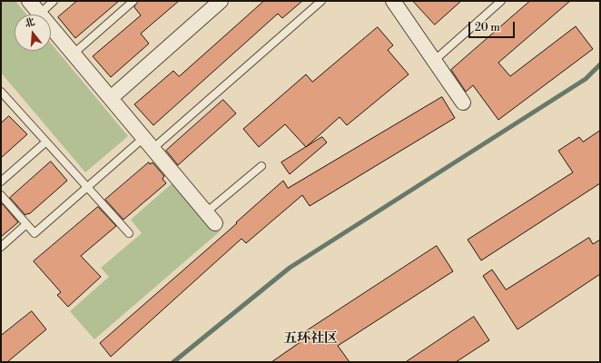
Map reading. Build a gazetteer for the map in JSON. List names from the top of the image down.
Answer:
{
  "districts": ["五环社区"],
  "scale_bar": "20 m",
  "north": "top"
}
